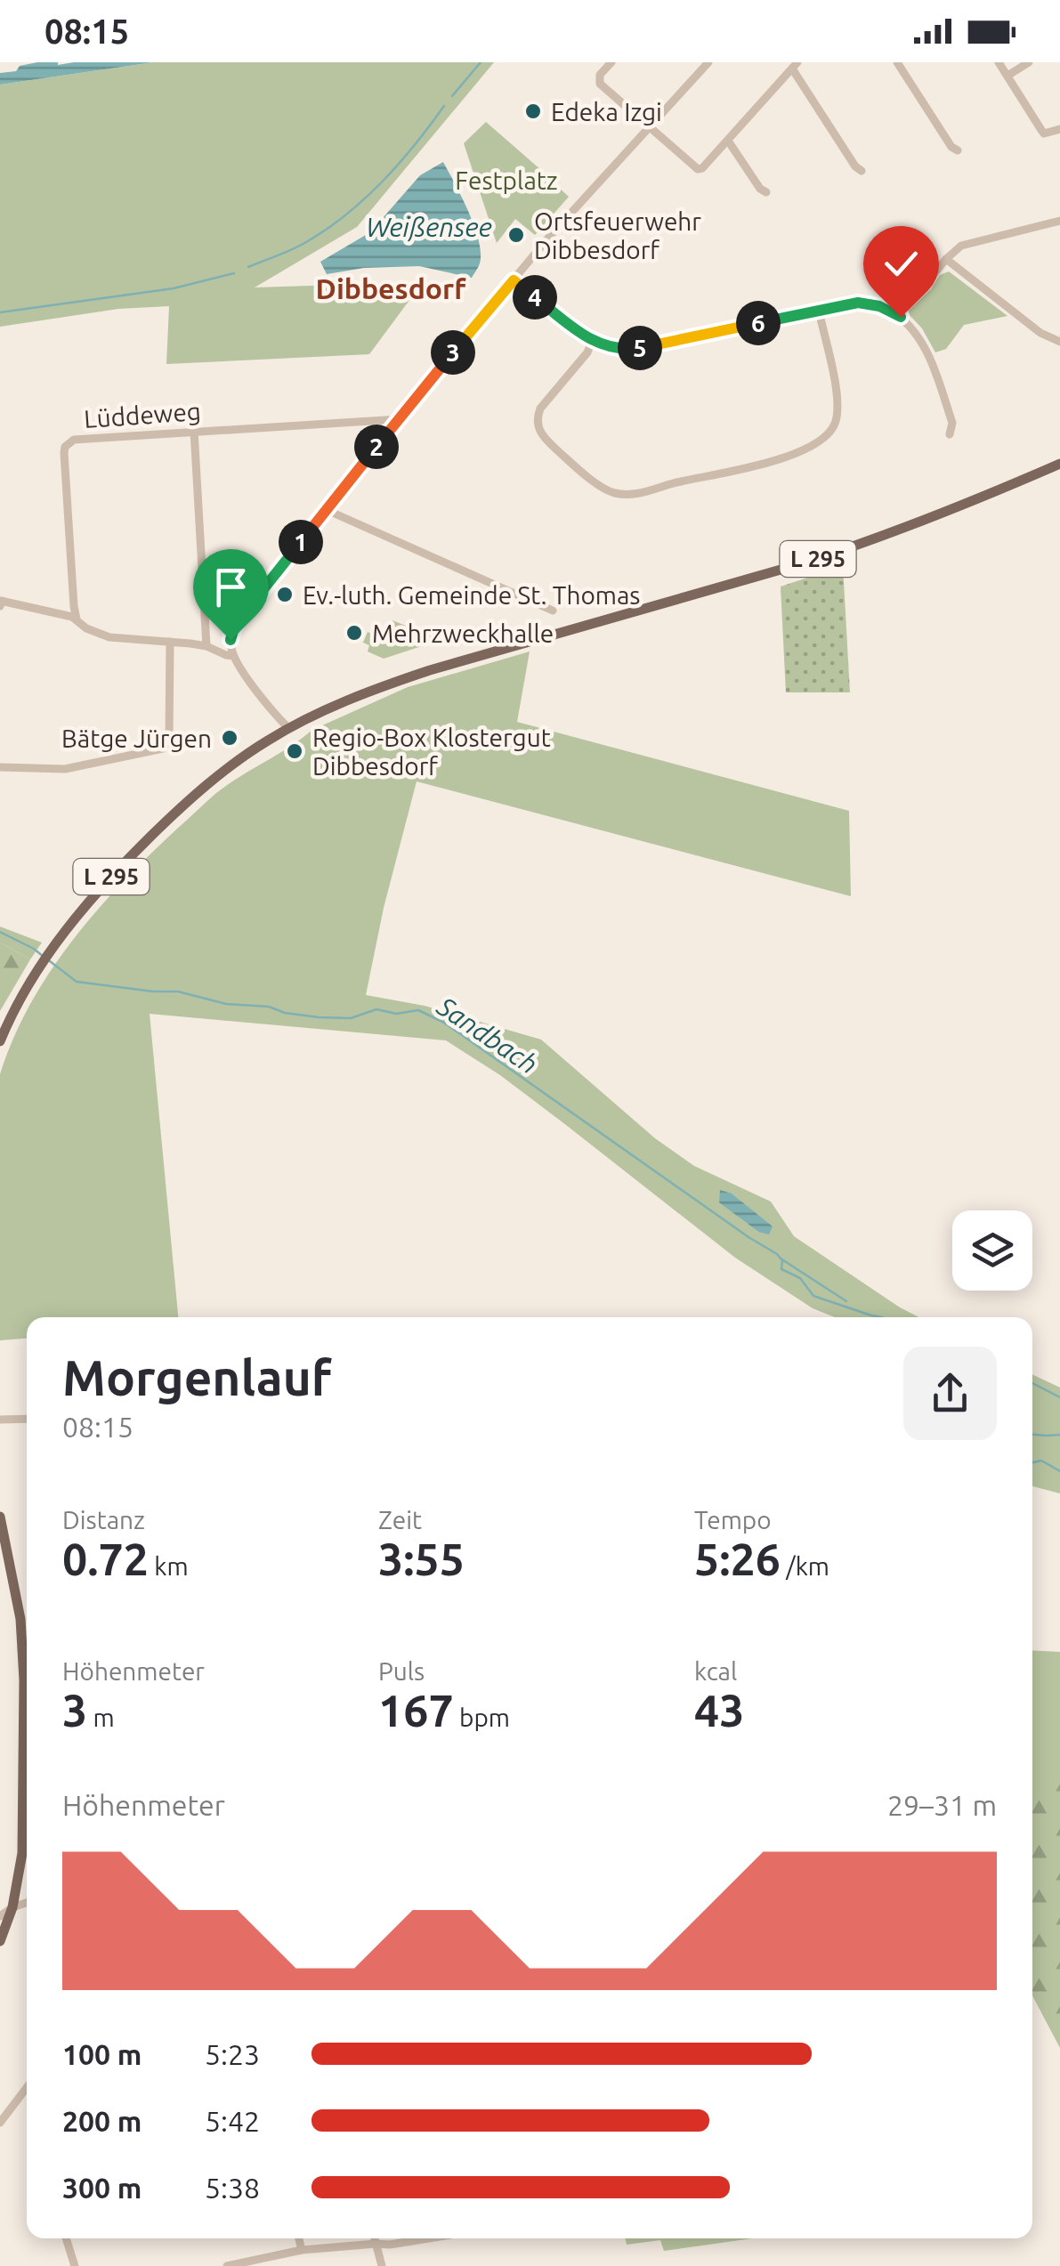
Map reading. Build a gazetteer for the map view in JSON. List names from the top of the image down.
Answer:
{
  "streets": {
    "main road": ["L 295"],
    "street": ["Lüddeweg"]
  },
  "districts": ["Dibbesdorf"],
  "water": ["Weißensee", "Sandbach"],
  "parks": ["Festplatz"],
  "places": [
    "Edeka Izgi",
    "Ortsfeuerwehr Dibbesdorf",
    "Ev.-luth. Gemeinde St. Thomas",
    "Mehrzweckhalle",
    "Bätge Jürgen",
    "Regio-Box Klostergut Dibbesdorf"
  ],
  "page": {
    "status": "08:15",
    "pins": [
      "4",
      "6",
      "5",
      "3",
      "2",
      "1"
    ],
    "heading": ["Morgenlauf", "08:15"],
    "stats": [
      ["Distanz", "0.72 km"],
      ["Zeit", "3:55"],
      ["Tempo", "5:26 /km"],
      ["Höhenmeter", "3 m"],
      ["Puls", "167 bpm"],
      ["kcal", "43"]
    ],
    "chart": ["Höhenmeter", "29–31 m"],
    "list": [
      {
        "name": "100 m",
        "note": "5:23"
      },
      {
        "name": "200 m",
        "note": "5:42"
      },
      {
        "name": "300 m",
        "note": "5:38"
      }
    ]
  }
}
